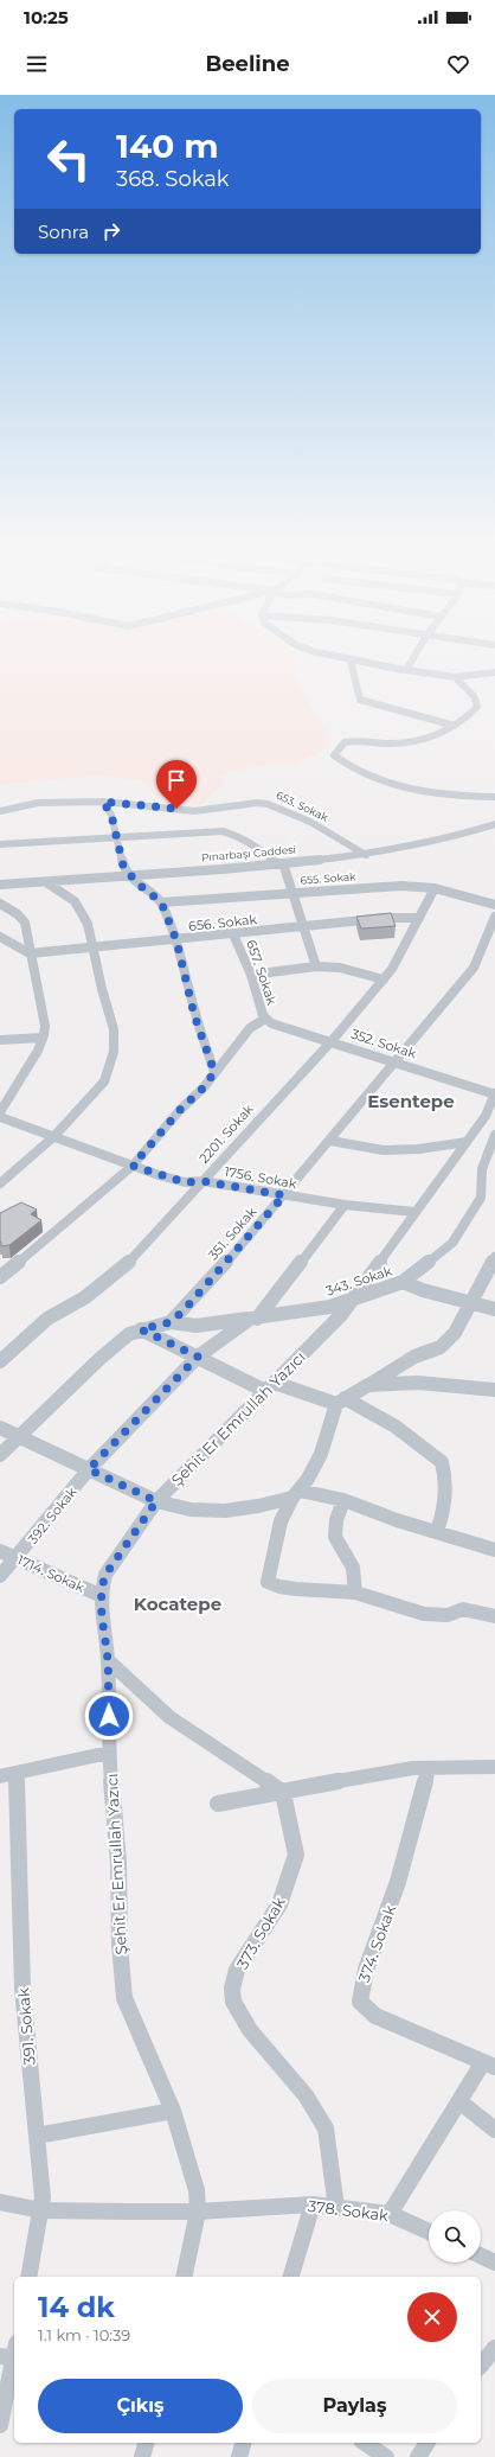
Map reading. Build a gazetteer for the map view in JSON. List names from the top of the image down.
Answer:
{
  "streets": {
    "street": [
      "653. Sokak",
      "Pınarbaşı Caddesi",
      "655. Sokak",
      "656. Sokak",
      "657. Sokak",
      "352. Sokak",
      "2201. Sokak",
      "1756. Sokak",
      "351. Sokak",
      "343. Sokak",
      "Şehit Er Emrullah Yazıcı",
      "392. Sokak",
      "1714. Sokak",
      "373. Sokak",
      "374. Sokak",
      "391. Sokak",
      "378. Sokak"
    ]
  },
  "crossings": [
    ["653. Sokak", "Pınarbaşı Caddesi"],
    ["655. Sokak", "2201. Sokak"],
    ["656. Sokak", "657. Sokak"],
    ["656. Sokak", "2201. Sokak"],
    ["657. Sokak", "352. Sokak"],
    ["657. Sokak", "1756. Sokak"],
    ["352. Sokak", "2201. Sokak"],
    ["352. Sokak", "351. Sokak"],
    ["352. Sokak", "Şehit Er Emrullah Yazıcı"],
    ["2201. Sokak", "1756. Sokak"],
    ["1756. Sokak", "351. Sokak"],
    ["1756. Sokak", "Şehit Er Emrullah Yazıcı"],
    ["351. Sokak", "343. Sokak"],
    ["343. Sokak", "Şehit Er Emrullah Yazıcı"],
    ["343. Sokak", "392. Sokak"],
    ["Şehit Er Emrullah Yazıcı", "1714. Sokak"],
    ["Şehit Er Emrullah Yazıcı", "378. Sokak"],
    ["392. Sokak", "1714. Sokak"],
    ["373. Sokak", "378. Sokak"],
    ["391. Sokak", "378. Sokak"]
  ],
  "districts": ["Esentepe", "Kocatepe"],
  "page": {
    "status": "10:25",
    "header": "Beeline",
    "turn": ["140 m", "368. Sokak"],
    "then": "Sonra",
    "heading": ["14 dk", "1.1 km · 10:39"],
    "buttons": ["Çıkış", "Paylaş"]
  }
}
